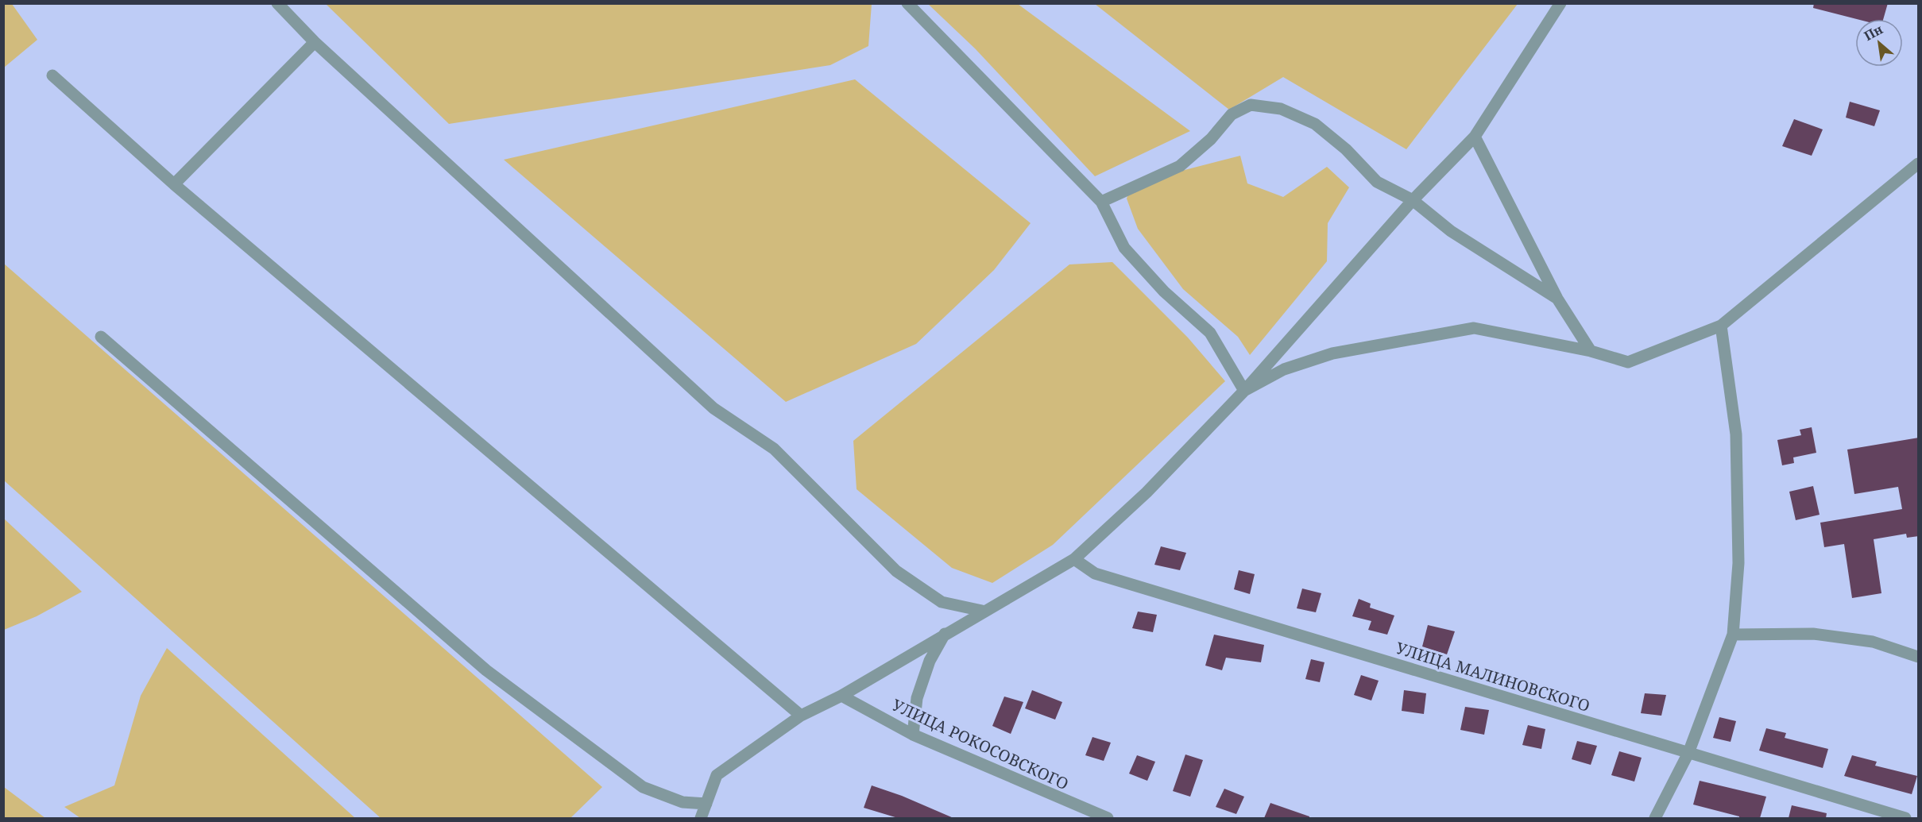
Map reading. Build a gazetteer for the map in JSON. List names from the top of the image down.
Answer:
{
  "streets": {
    "street": ["УЛИЦА МАЛИНОВСКОГО", "УЛИЦА РОКОСОВСКОГО"]
  },
  "north": "top left"
}
